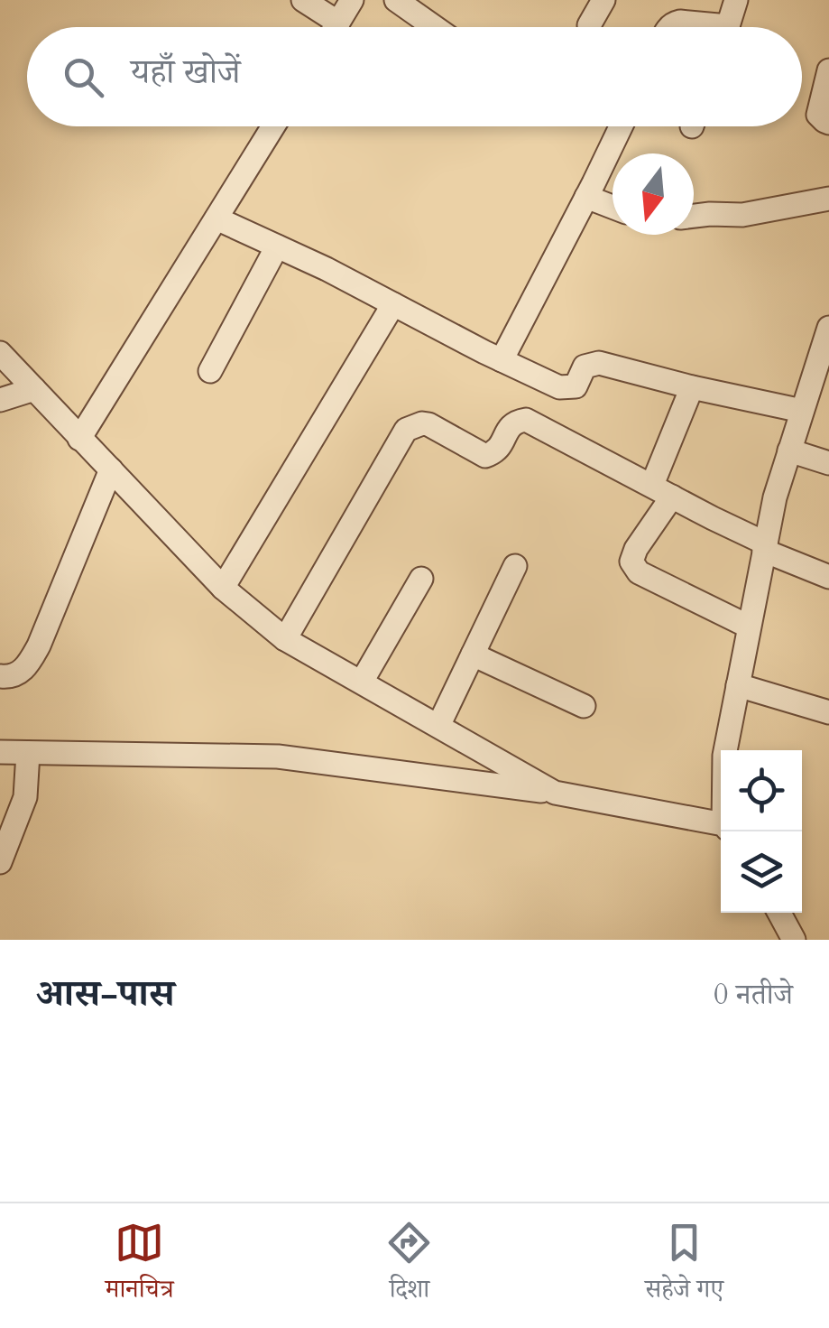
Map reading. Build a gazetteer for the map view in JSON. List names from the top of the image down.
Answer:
{
  "north": "bottom",
  "page": {
    "search": "यहाँ खोजें",
    "heading": ["आस-पास", "0 नतीजे"],
    "nav": ["मानचित्र", "दिशा", "सहेजे गए"]
  }
}
